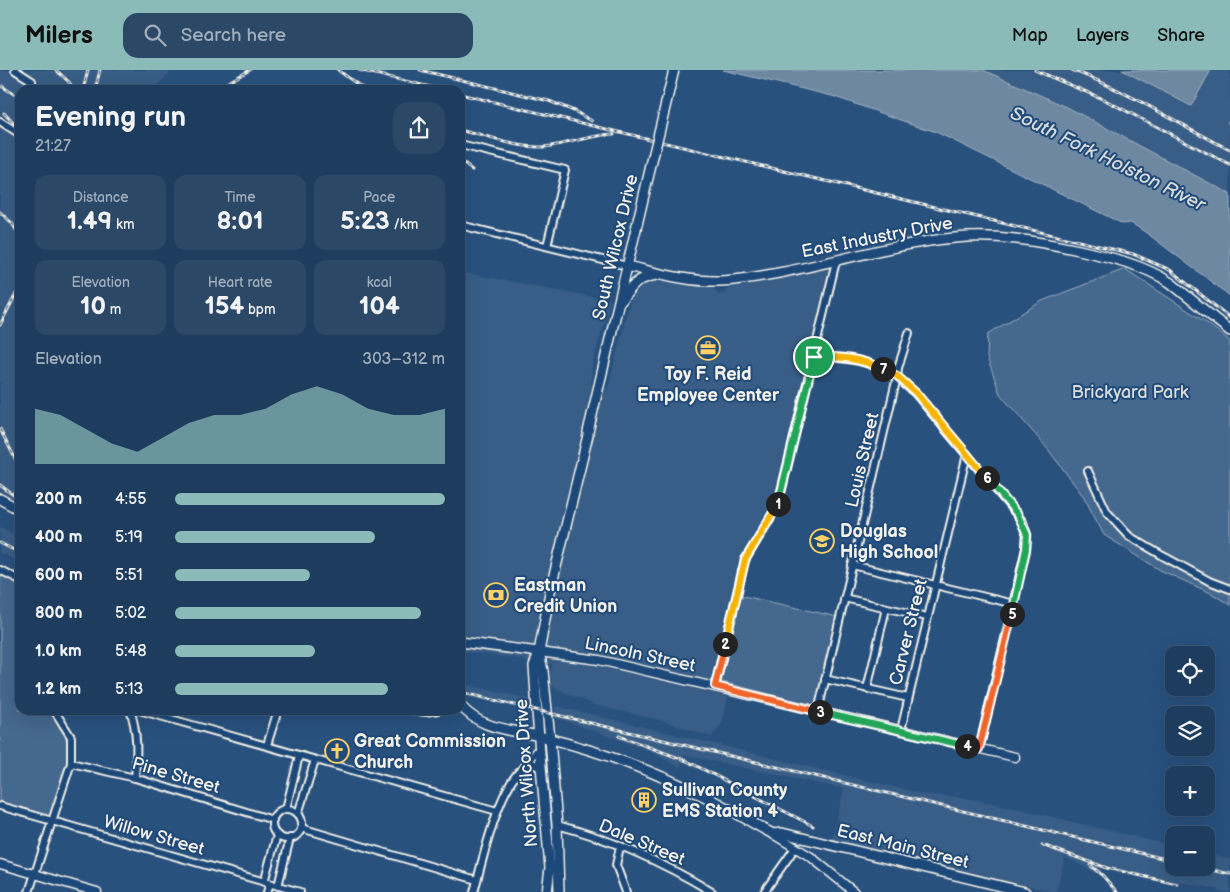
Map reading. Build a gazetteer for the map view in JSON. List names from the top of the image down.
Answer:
{
  "streets": {
    "main road": [
      "East Industry Drive",
      "South Wilcox Drive",
      "Lincoln Street",
      "North Wilcox Drive",
      "East Main Street"
    ],
    "street": [
      "Louis Street",
      "Carver Street",
      "Pine Street",
      "Willow Street",
      "Dale Street"
    ]
  },
  "crossings": [
    ["East Industry Drive", "South Wilcox Drive"],
    ["South Wilcox Drive", "Lincoln Street"],
    ["South Wilcox Drive", "North Wilcox Drive"],
    ["Louis Street", "Lincoln Street"],
    ["Carver Street", "Lincoln Street"],
    ["Lincoln Street", "North Wilcox Drive"],
    ["North Wilcox Drive", "Dale Street"]
  ],
  "water": ["South Fork Holston River"],
  "parks": ["Brickyard Park"],
  "places": {
    "office": ["Toy F. Reid Employee Center"],
    "school or university": ["Douglas High School"],
    "bank": ["Eastman Credit Union"],
    "church": ["Great Commission Church"],
    "building": ["Sullivan County EMS Station 4"]
  },
  "page": {
    "header": "Milers",
    "search": "Search here",
    "nav": ["Map", "Layers", "Share"],
    "heading": ["Evening run", "21:27"],
    "stats": [
      ["Distance", "1.49 km"],
      ["Time", "8:01"],
      ["Pace", "5:23 /km"],
      ["Elevation", "10 m"],
      ["Heart rate", "154 bpm"],
      ["kcal", "104"]
    ],
    "chart": ["Elevation", "303–312 m"],
    "pins": [
      "7",
      "6",
      "1",
      "5",
      "2",
      "3",
      "4"
    ],
    "list": [
      {
        "name": "200 m",
        "note": "4:55"
      },
      {
        "name": "400 m",
        "note": "5:19"
      },
      {
        "name": "600 m",
        "note": "5:51"
      },
      {
        "name": "800 m",
        "note": "5:02"
      },
      {
        "name": "1.0 km",
        "note": "5:48"
      },
      {
        "name": "1.2 km",
        "note": "5:13"
      }
    ],
    "map_buttons": ["+", "−"]
  }
}
